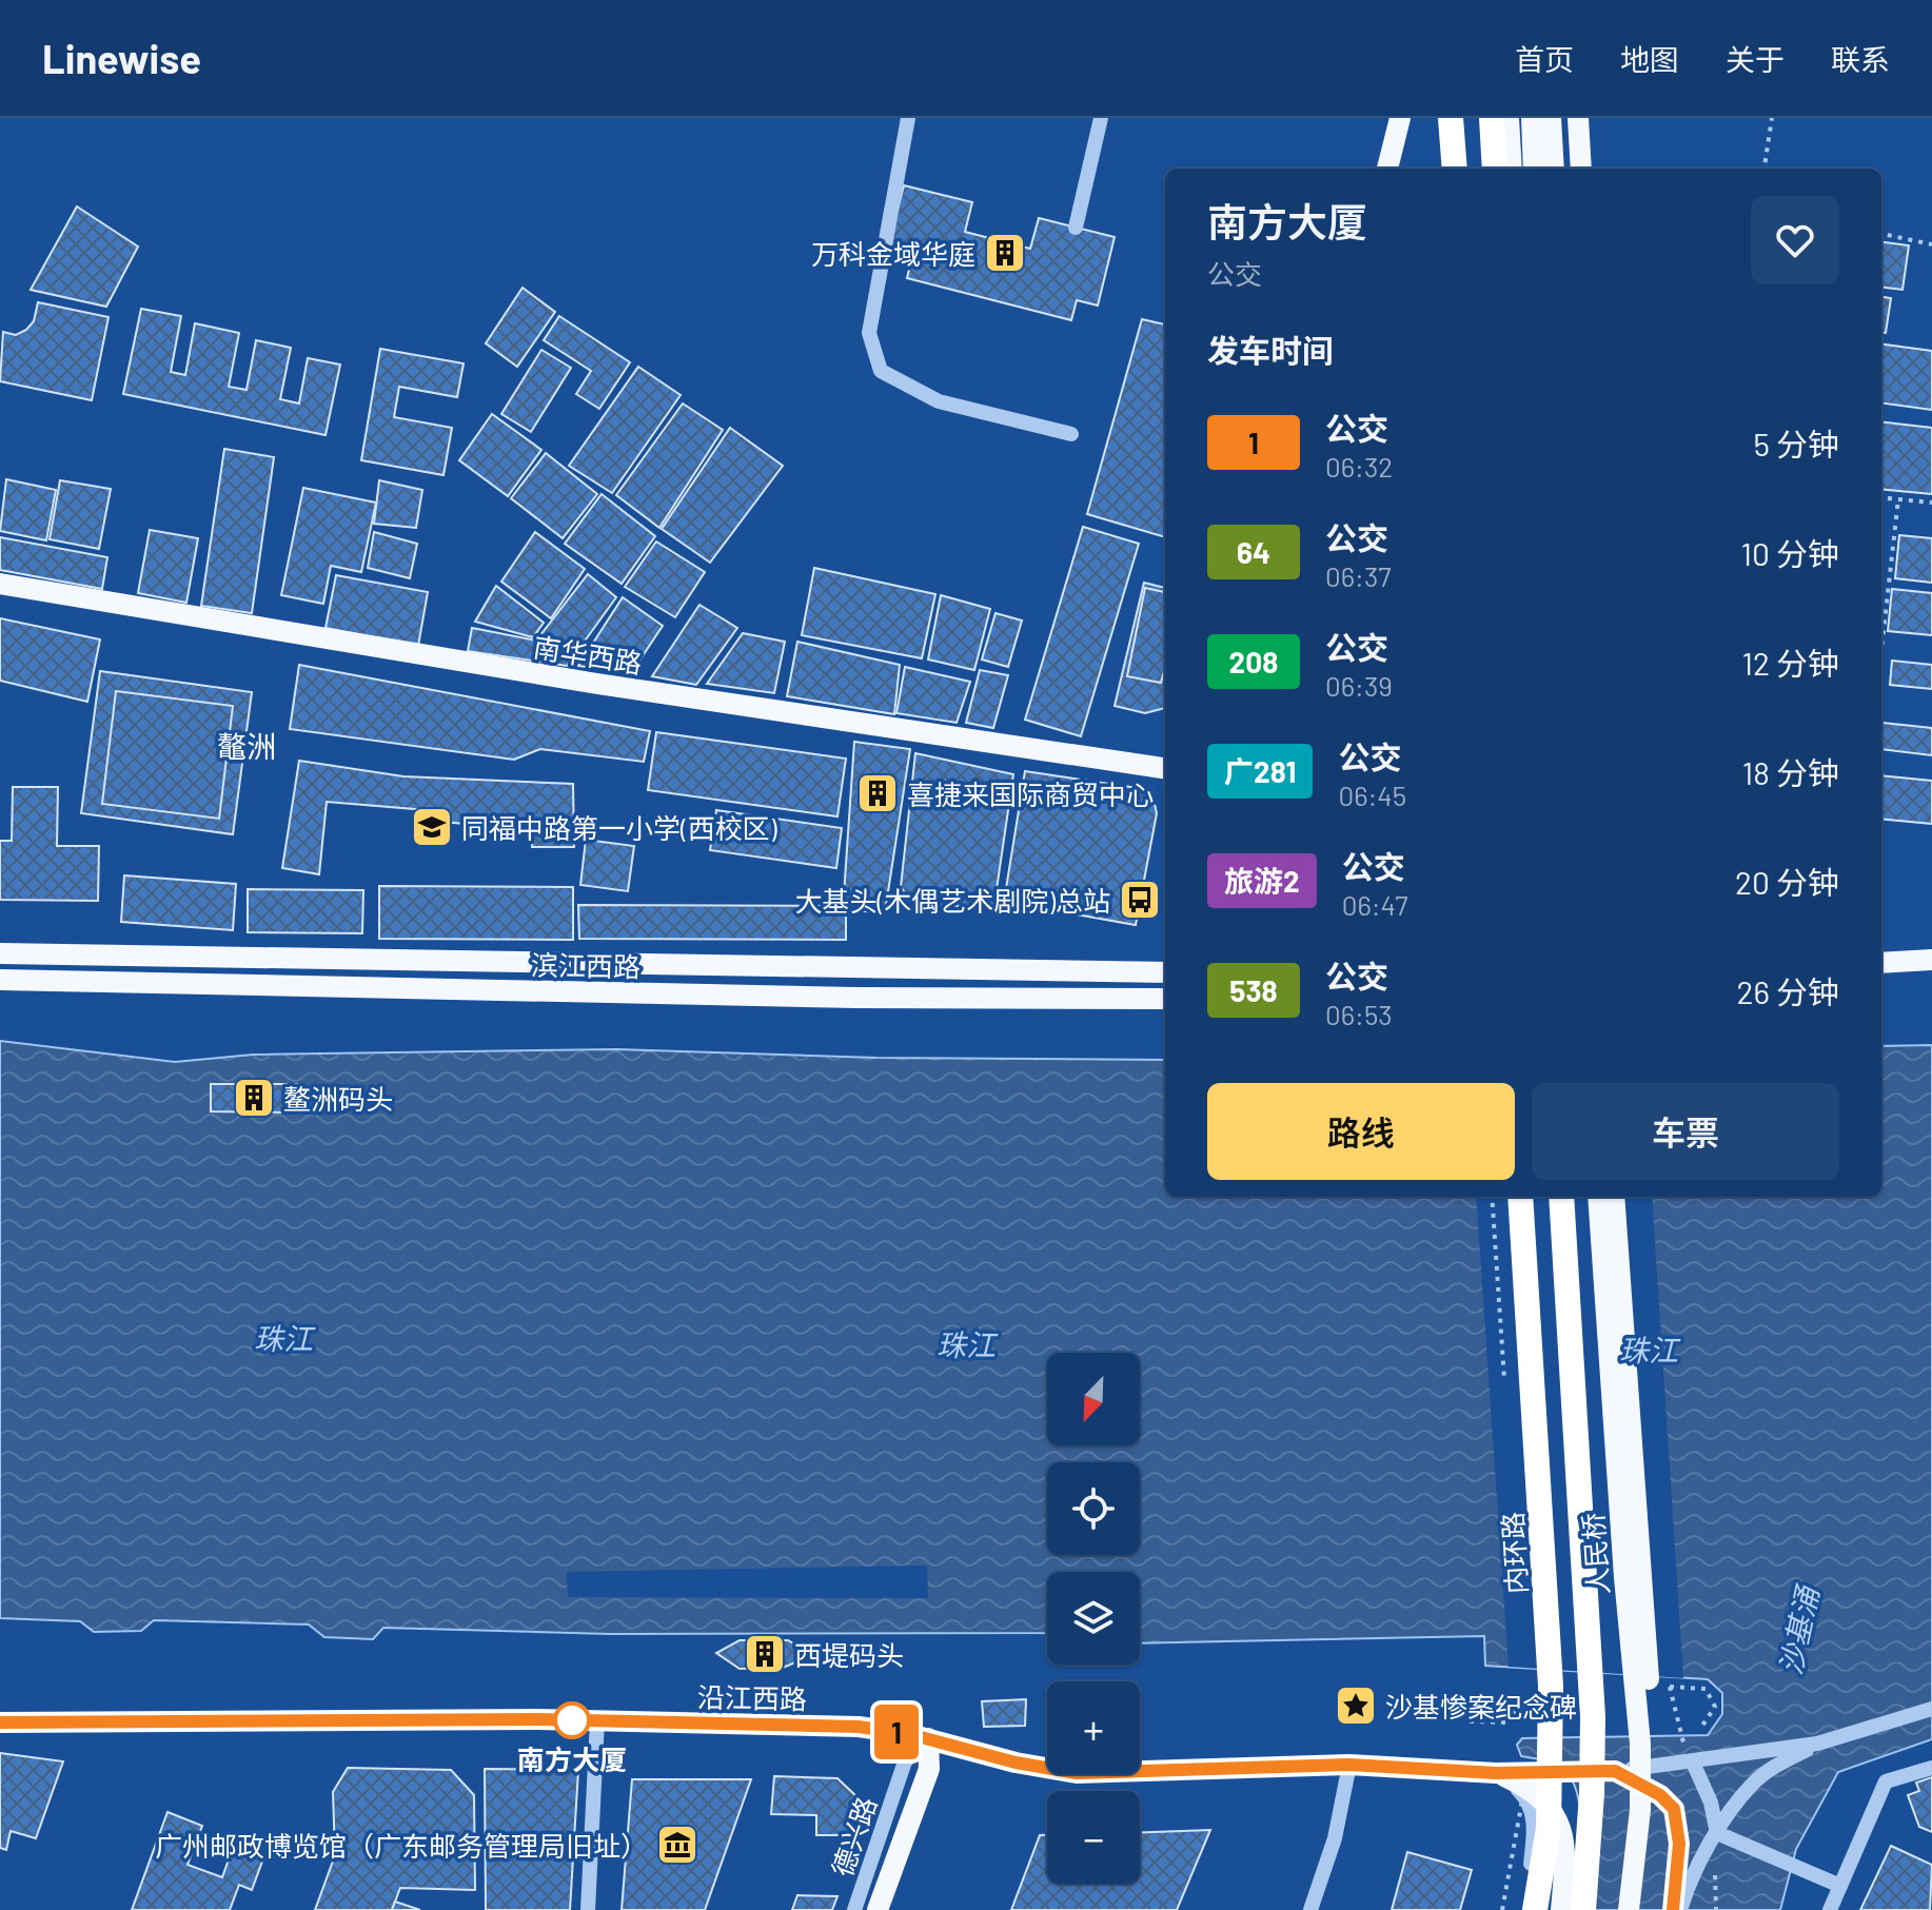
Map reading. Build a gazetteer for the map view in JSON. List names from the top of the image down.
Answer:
{
  "streets": {
    "highway": ["内环路"],
    "main road": [
      "南华西路",
      "滨江西路",
      "人民桥",
      "沿江西路"
    ],
    "street": ["德兴路"]
  },
  "crossings": [
    ["沿江西路", "德兴路"]
  ],
  "districts": ["鼇洲"],
  "water": ["珠江", "沙基涌"],
  "places": {
    "building": [
      "万科金域华庭",
      "喜捷来国际商贸中心",
      "鳌洲码头",
      "西堤码头"
    ],
    "school or university": ["同福中路第一小学(西校区)"],
    "bus stop": ["大基头(木偶艺术剧院)总站"],
    "place": ["沙基惨案纪念碑"],
    "other": ["南方大厦"],
    "museum": ["广州邮政博览馆（广东邮务管理局旧址）"]
  },
  "lines": ["bus line 1"],
  "north": "bottom left",
  "page": {
    "header": "Linewise",
    "nav": [
      "首页",
      "地图",
      "关于",
      "联系"
    ],
    "on_map": "1",
    "heading": [
      ["南方大厦", "公交"],
      "发车时间"
    ],
    "list": [
      {
        "mark": "1",
        "name": "公交",
        "note": "06:32",
        "value": "5 分钟"
      },
      {
        "mark": "64",
        "name": "公交",
        "note": "06:37",
        "value": "10 分钟"
      },
      {
        "mark": "208",
        "name": "公交",
        "note": "06:39",
        "value": "12 分钟"
      },
      {
        "mark": "广281",
        "name": "公交",
        "note": "06:45",
        "value": "18 分钟"
      },
      {
        "mark": "旅游2",
        "name": "公交",
        "note": "06:47",
        "value": "20 分钟"
      },
      {
        "mark": "538",
        "name": "公交",
        "note": "06:53",
        "value": "26 分钟"
      }
    ],
    "buttons": ["路线", "车票"],
    "map_buttons": ["+", "−"]
  }
}
